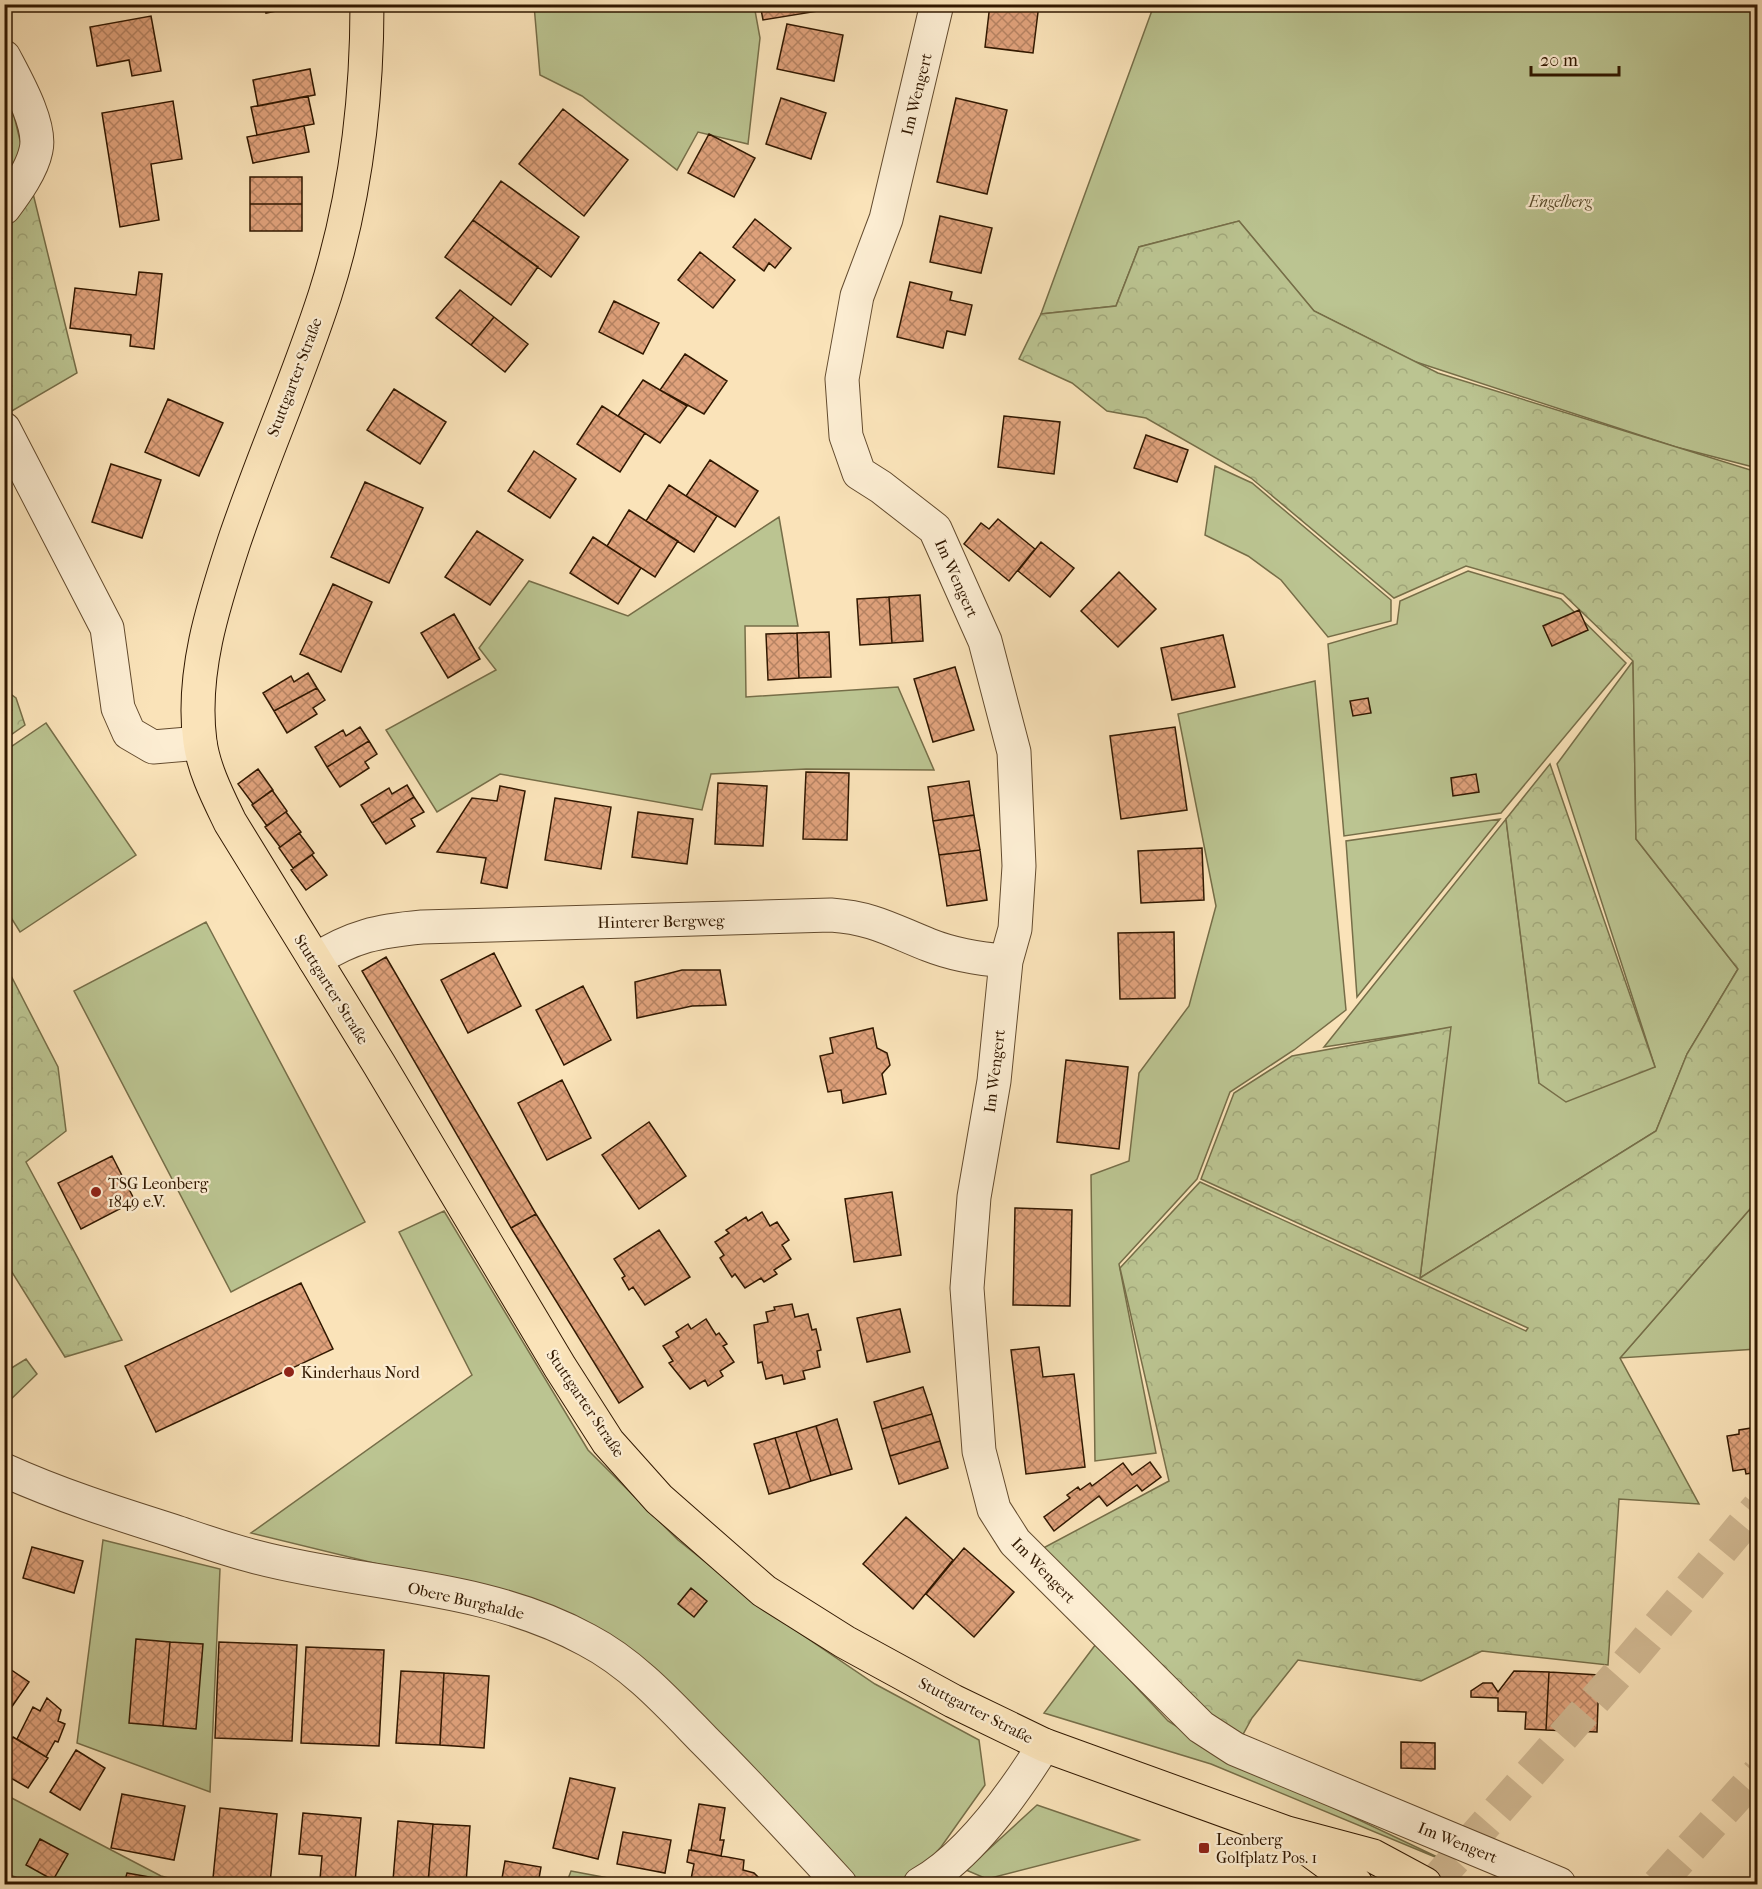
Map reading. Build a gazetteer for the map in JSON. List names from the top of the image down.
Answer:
{
  "streets": {
    "main road": ["Stuttgarter Straße"],
    "street": ["Im Wengert", "Hinterer Bergweg", "Obere Burghalde"]
  },
  "crossings": [
    ["Im Wengert", "Hinterer Bergweg"],
    ["Stuttgarter Straße", "Hinterer Bergweg"]
  ],
  "parks": ["Engelberg"],
  "places": {
    "other": ["TSG Leonberg 1849 e.V.", "Kinderhaus Nord"],
    "transit": ["Leonberg Golfplatz Pos. 1"]
  },
  "scale_bar": "20 m"
}
